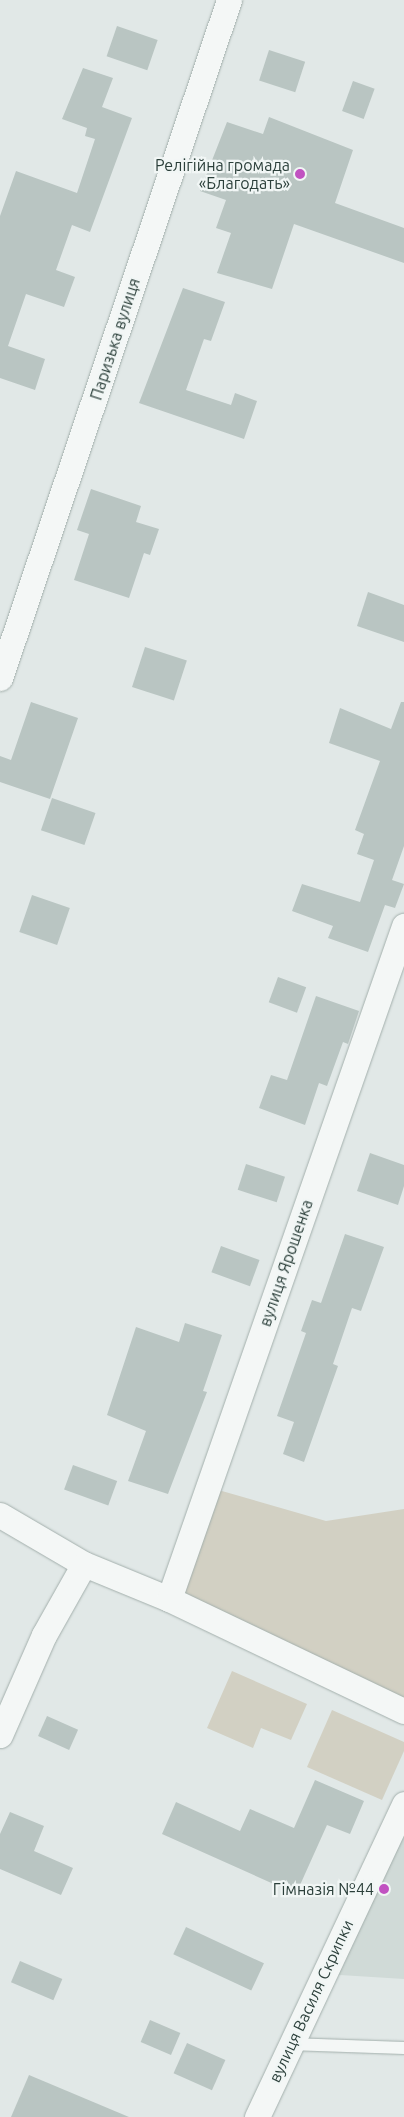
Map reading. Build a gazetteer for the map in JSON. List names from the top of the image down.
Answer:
{
  "streets": {
    "street": ["Паризька вулиця", "вулиця Ярошенка", "вулиця Василя Скрипки"]
  },
  "places": ["Релігійна громада «Благодать»", "Гімназія №44"]
}
